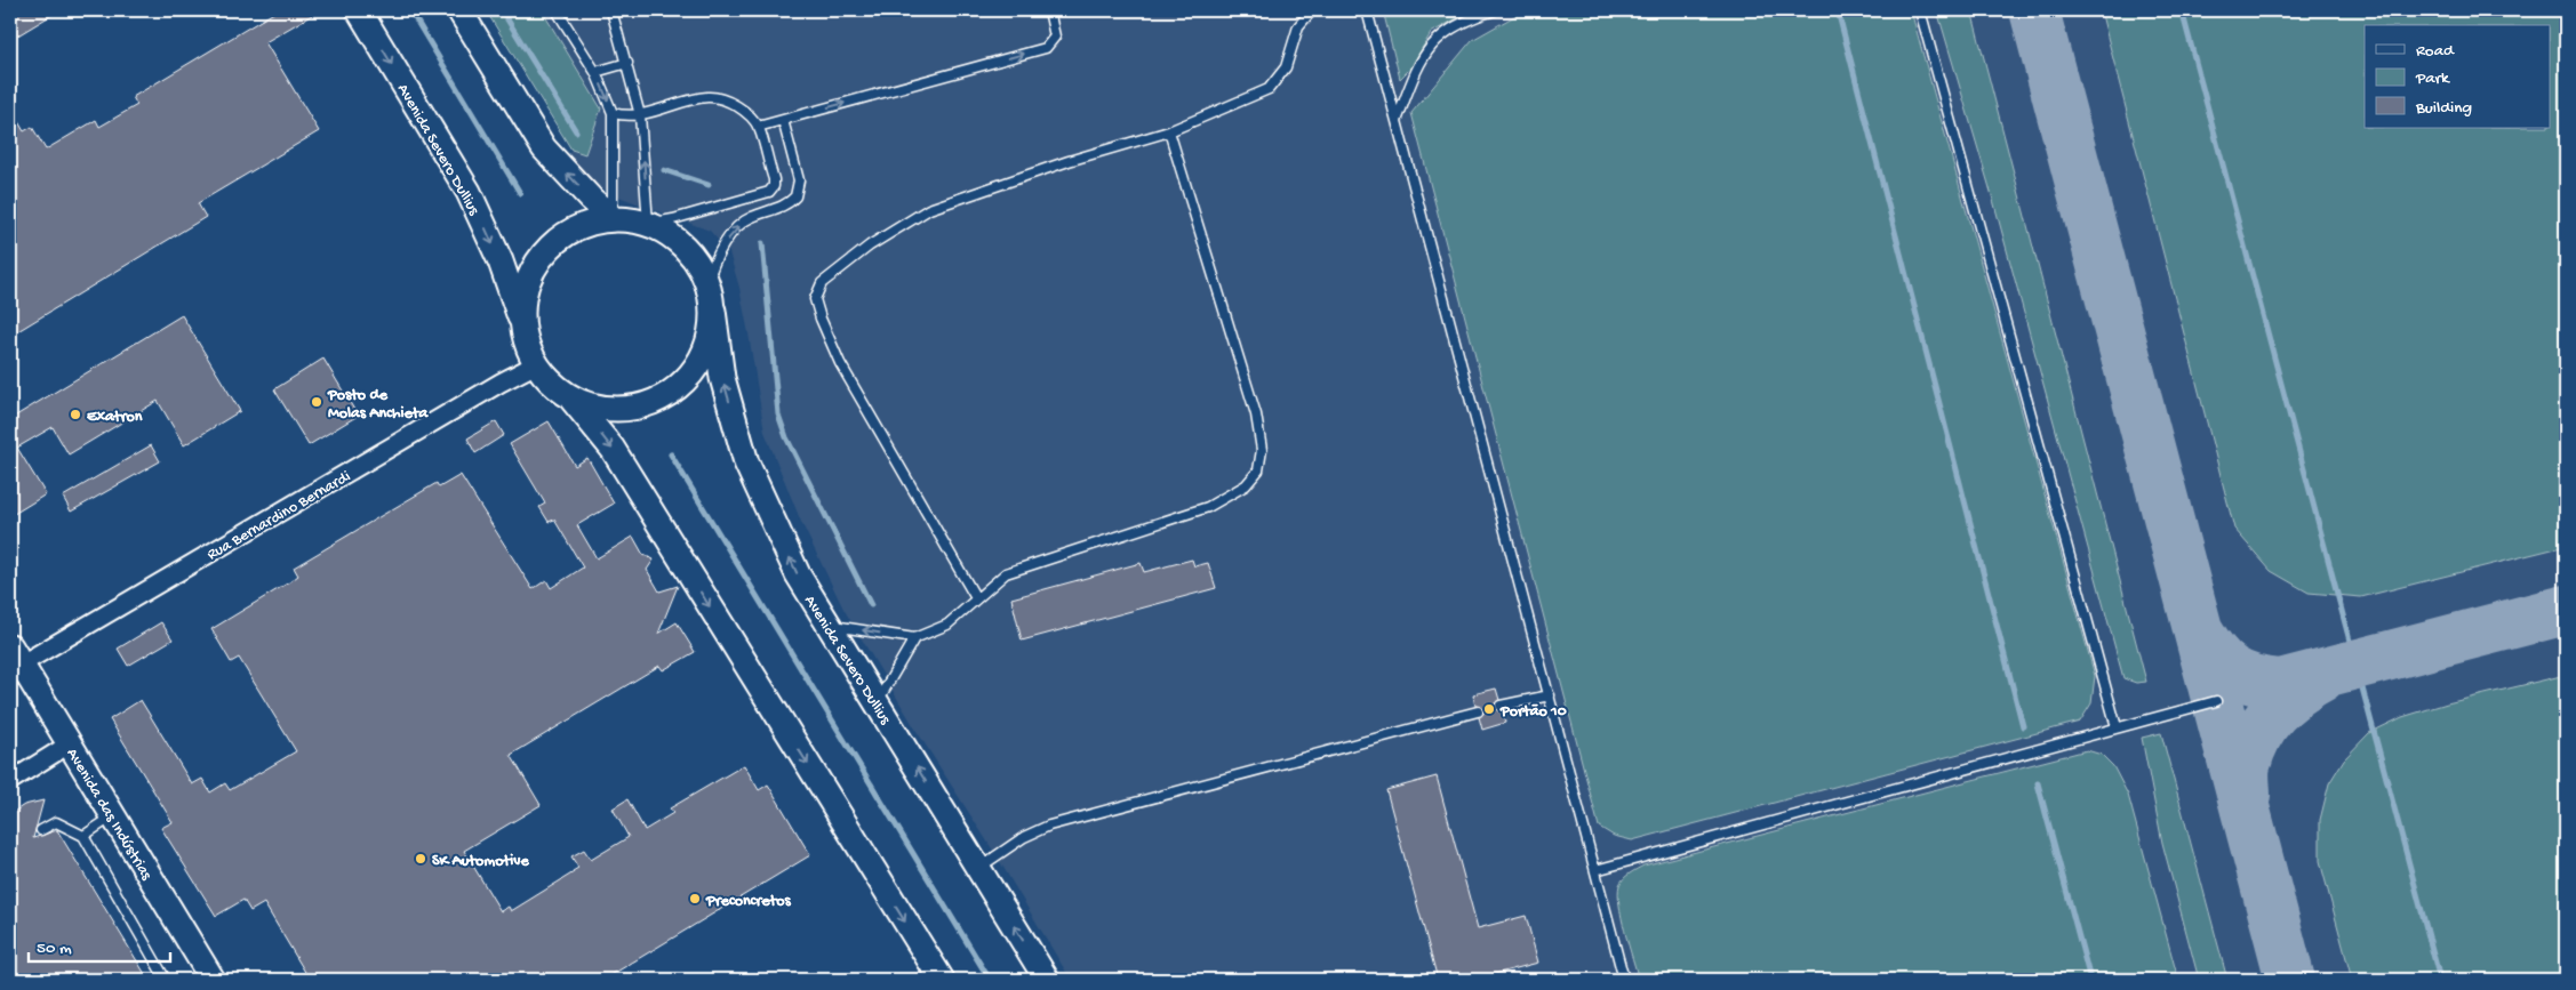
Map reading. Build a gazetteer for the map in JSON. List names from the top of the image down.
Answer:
{
  "streets": {
    "main road": ["Avenida Severo Dullius", "Avenida das Indústrias"],
    "street": ["Rua Bernardino Bernardi"]
  },
  "crossings": [
    ["Avenida Severo Dullius", "Rua Bernardino Bernardi"],
    ["Rua Bernardino Bernardi", "Avenida das Indústrias"]
  ],
  "places": [
    "Posto de Molas Anchieta",
    "Exatron",
    "Portão 10",
    "SK Automotive",
    "Preconcretos"
  ],
  "legend": ["Road", "Park", "Building"],
  "scale_bar": "50 m"
}
